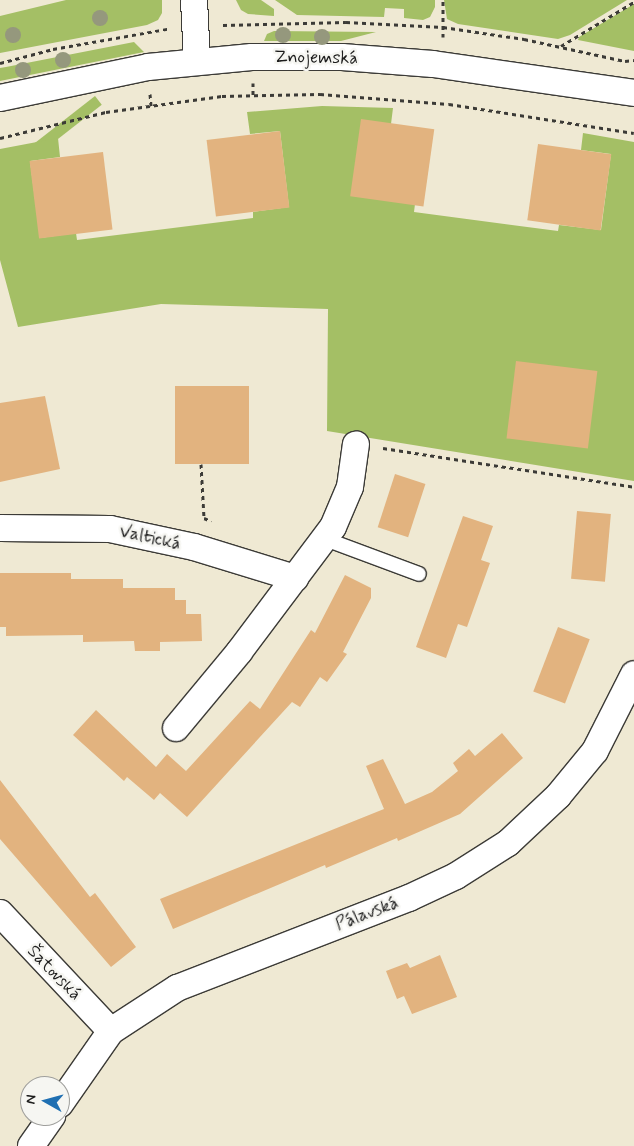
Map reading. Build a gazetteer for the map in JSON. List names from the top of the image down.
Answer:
{
  "streets": {
    "street": [
      "Znojemská",
      "Valtická",
      "Pálavská",
      "Šatovská"
    ]
  },
  "crossings": [
    ["Pálavská", "Šatovská"]
  ],
  "north": "left"
}
